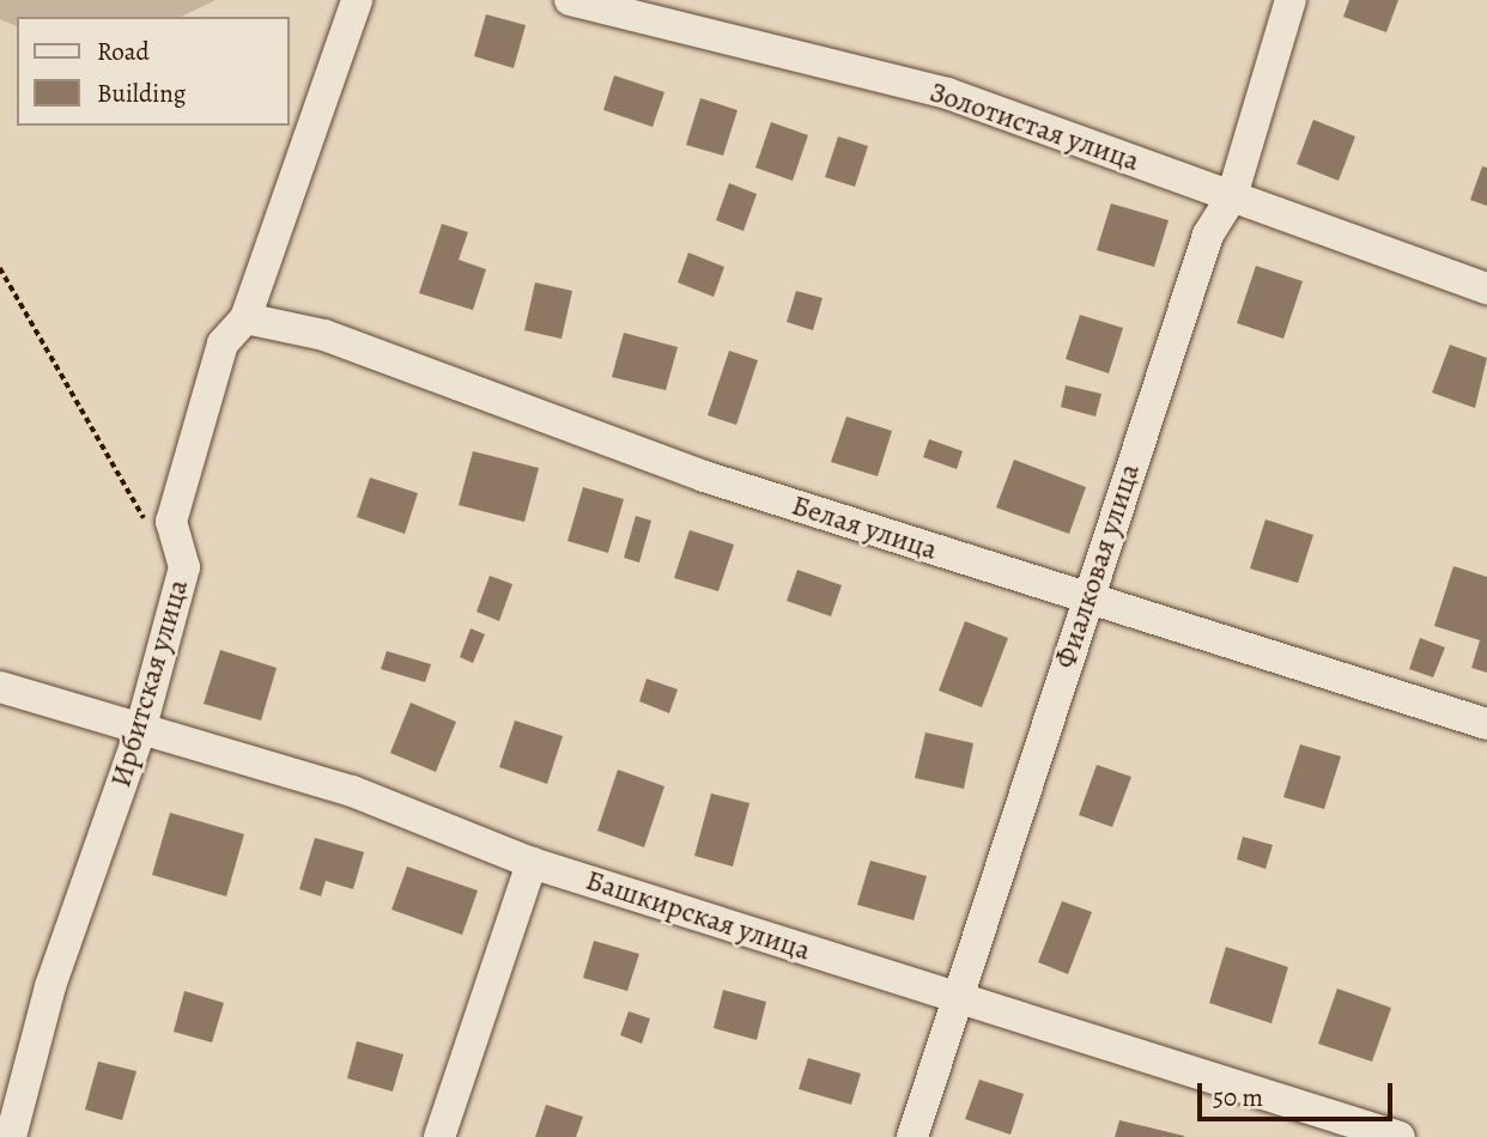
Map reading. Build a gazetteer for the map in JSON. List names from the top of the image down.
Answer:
{
  "streets": {
    "street": [
      "Золотистая улица",
      "Белая улица",
      "Фиалковая улица",
      "Ирбитская улица",
      "Башкирская улица"
    ]
  },
  "crossings": [
    ["Золотистая улица", "Фиалковая улица"],
    ["Белая улица", "Фиалковая улица"],
    ["Фиалковая улица", "Башкирская улица"],
    ["Ирбитская улица", "Башкирская улица"]
  ],
  "legend": ["Road", "Building"],
  "scale_bar": "50 m"
}
